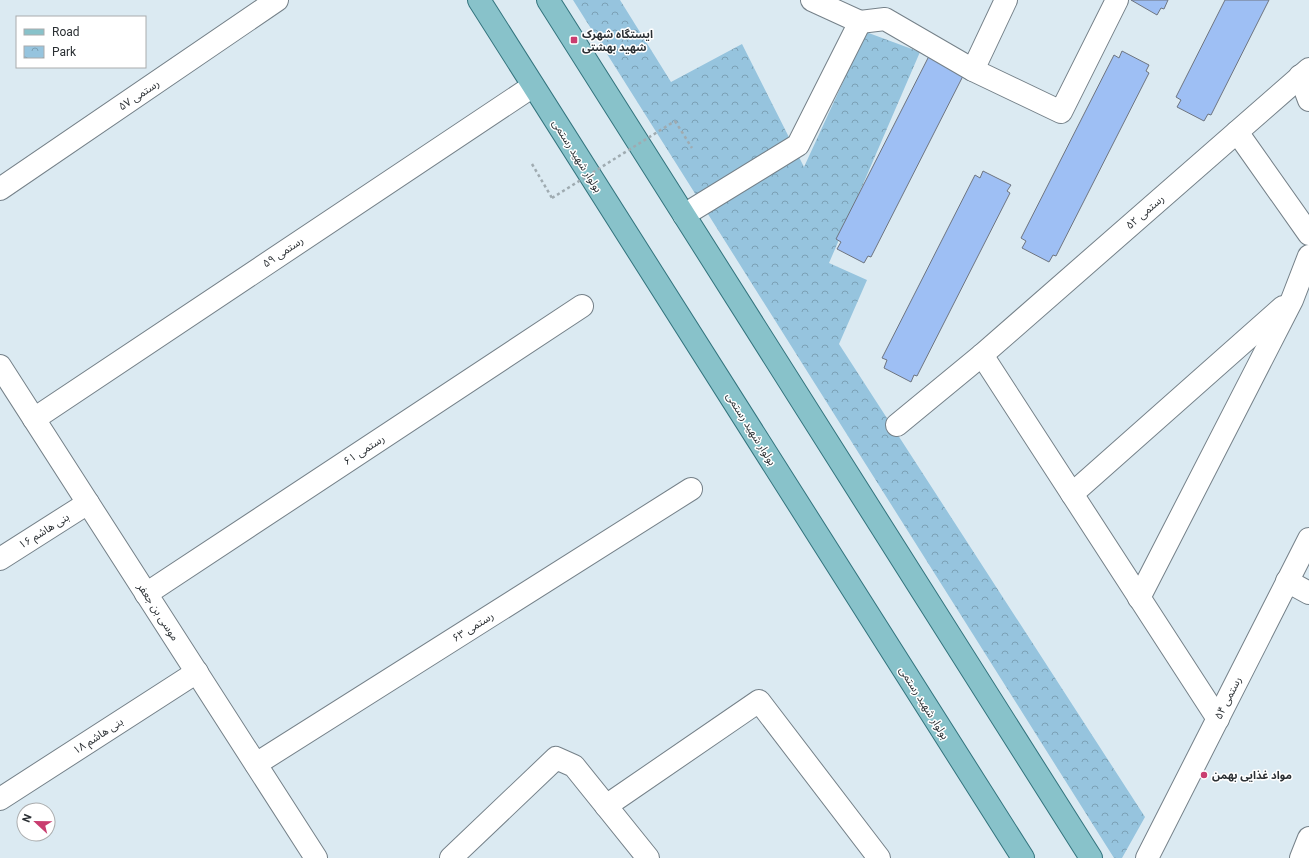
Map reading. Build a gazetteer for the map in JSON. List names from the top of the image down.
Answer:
{
  "streets": {
    "main road": ["بولوار شهید رستمی"],
    "street": [
      "رستمی ۵۷",
      "رستمی ۵۲",
      "رستمی ۵۹",
      "رستمی ۶۱",
      "بنی هاشم ۱۶",
      "موسی بن جعفر",
      "رستمی ۶۳",
      "رستمی ۵۴",
      "بنی هاشم ۱۸"
    ]
  },
  "crossings": [
    ["بولوار شهید رستمی", "رستمی ۵۹"],
    ["رستمی ۵۹", "موسی بن جعفر"],
    ["رستمی ۶۱", "موسی بن جعفر"],
    ["بنی هاشم ۱۶", "موسی بن جعفر"],
    ["موسی بن جعفر", "رستمی ۶۳"],
    ["موسی بن جعفر", "بنی هاشم ۱۸"]
  ],
  "places": {
    "transit": ["ایستگاه شهرک شهید بهشتی"],
    "other": ["مواد غذایی بهمن"]
  },
  "legend": ["Road", "Park"],
  "north": "left"
}
